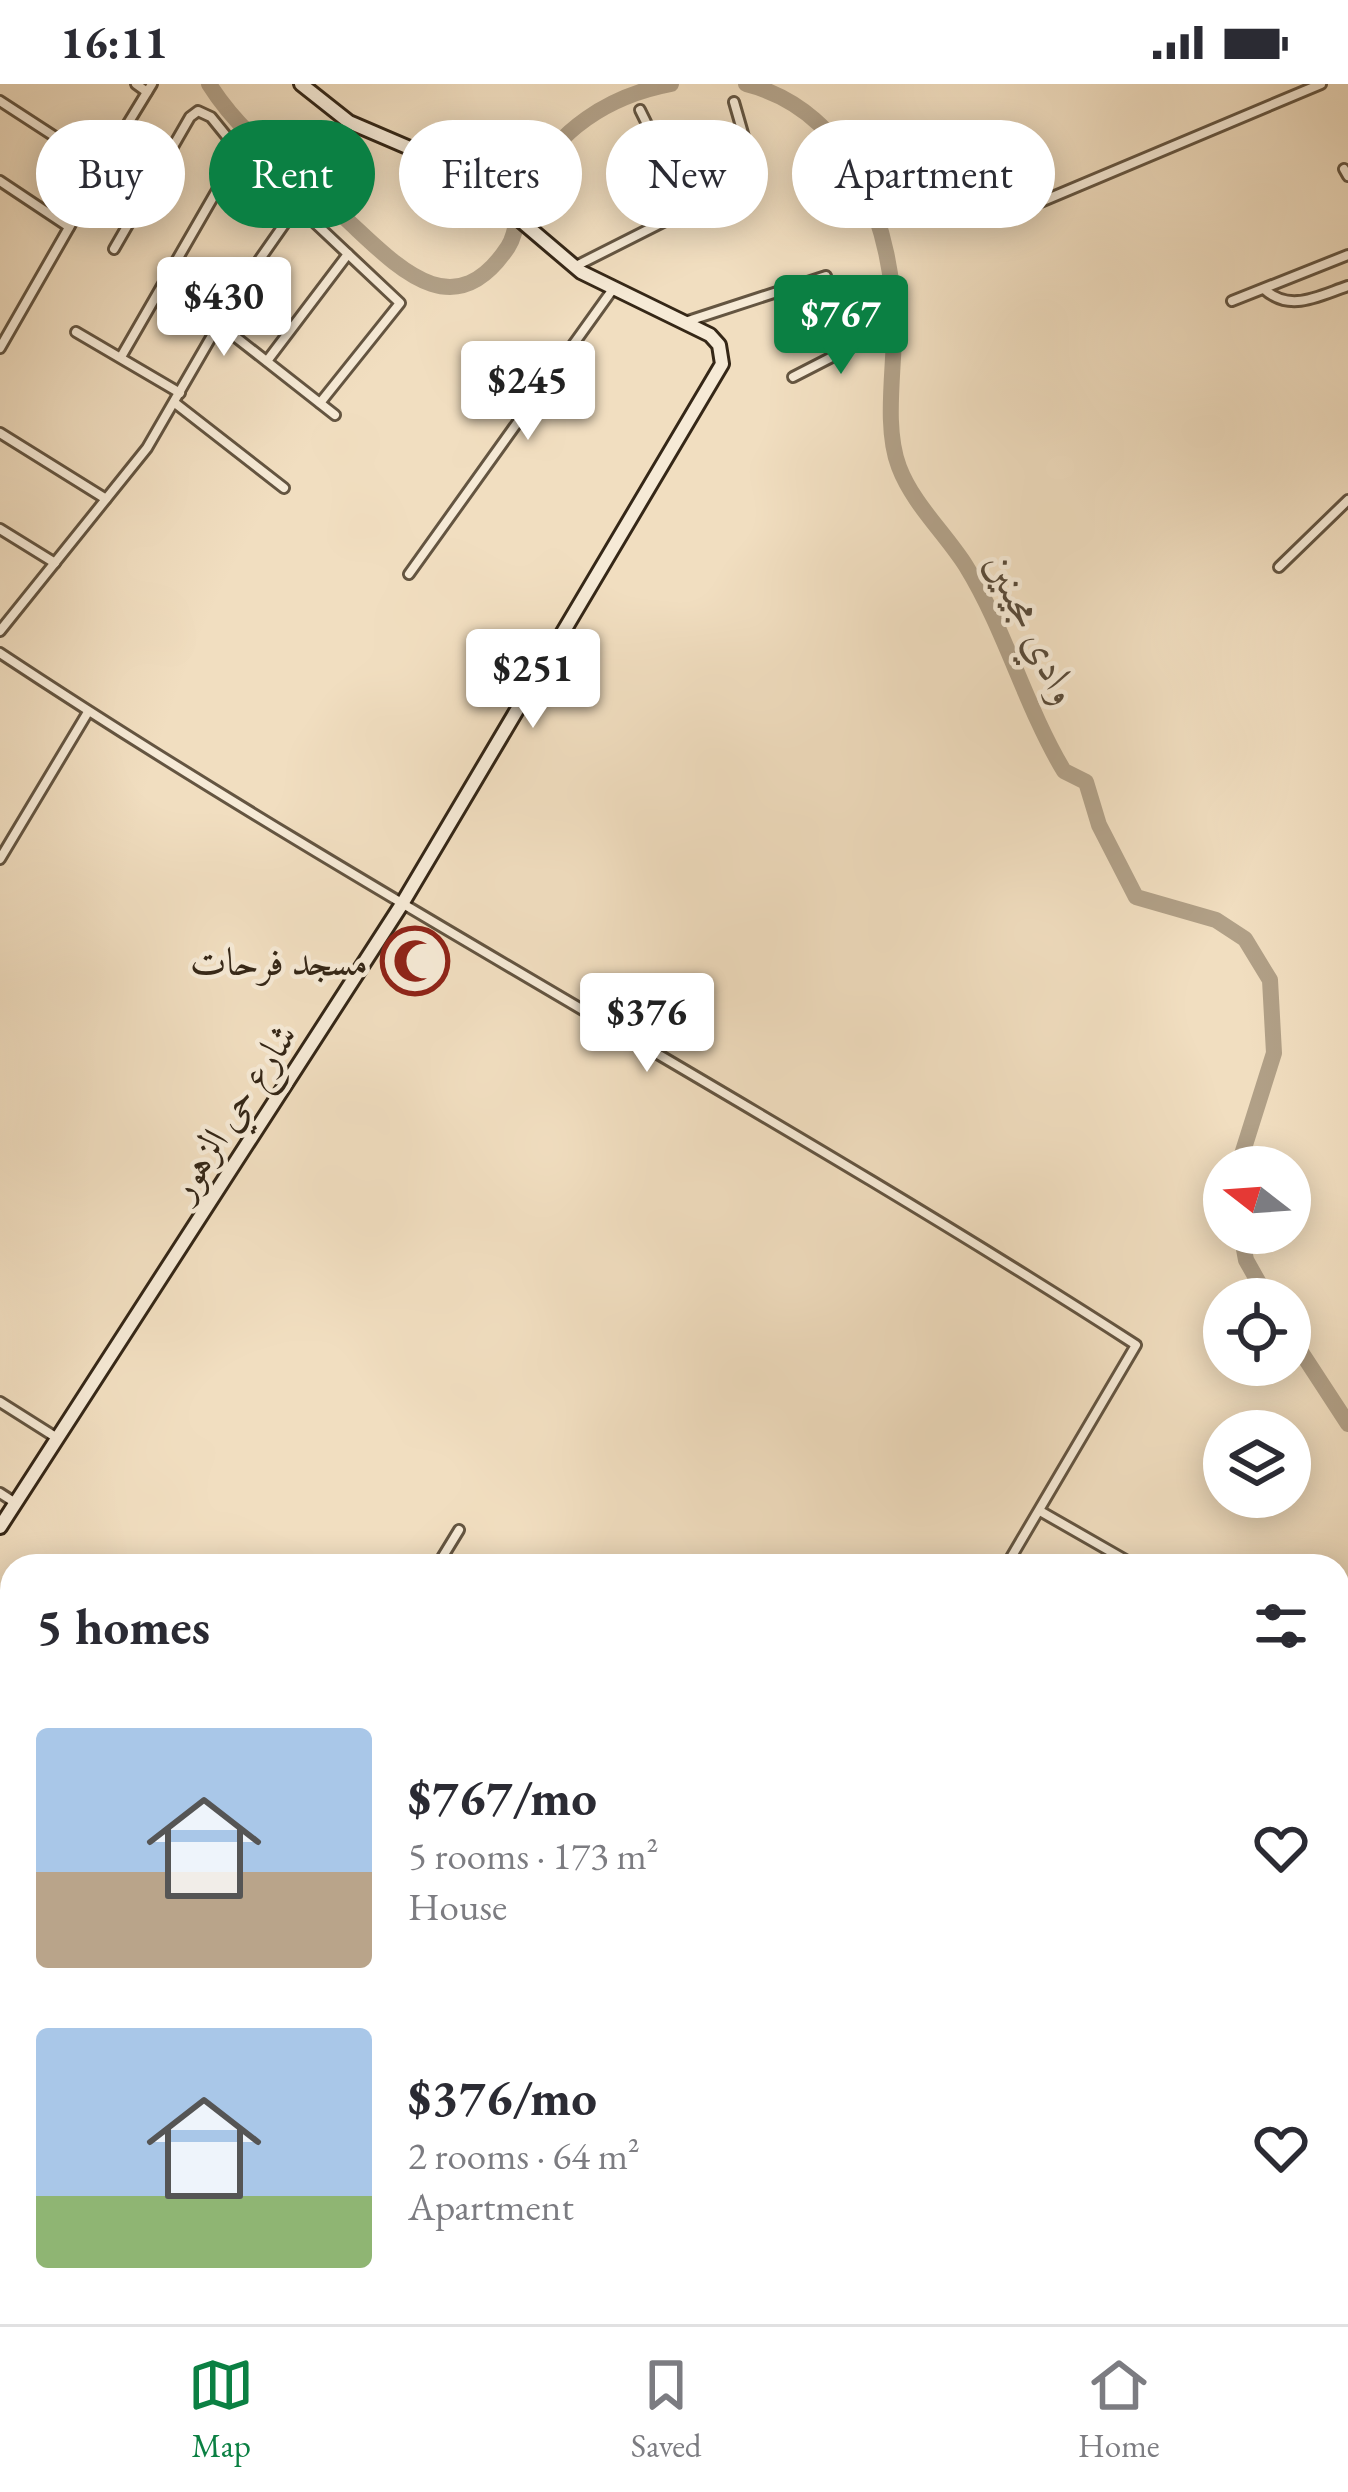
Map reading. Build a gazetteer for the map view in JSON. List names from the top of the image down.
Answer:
{
  "streets": {
    "street": ["شارع حي الزهور"]
  },
  "water": ["وادي مجينين"],
  "places": {
    "mosque": ["مسجد فرحات"]
  },
  "north": "left",
  "page": {
    "status": "16:11",
    "chip": [
      "Buy",
      "Rent",
      "Filters",
      "New",
      "Apartment"
    ],
    "price": [
      "$430",
      "$767",
      "$245",
      "$251",
      "$376"
    ],
    "heading": "5 homes",
    "list": [
      {
        "name": "$767/mo",
        "note": "5 rooms · 173 m² · House"
      },
      {
        "name": "$376/mo",
        "note": "2 rooms · 64 m² · Apartment"
      }
    ],
    "tabs": ["Map", "Saved", "Home"]
  }
}
